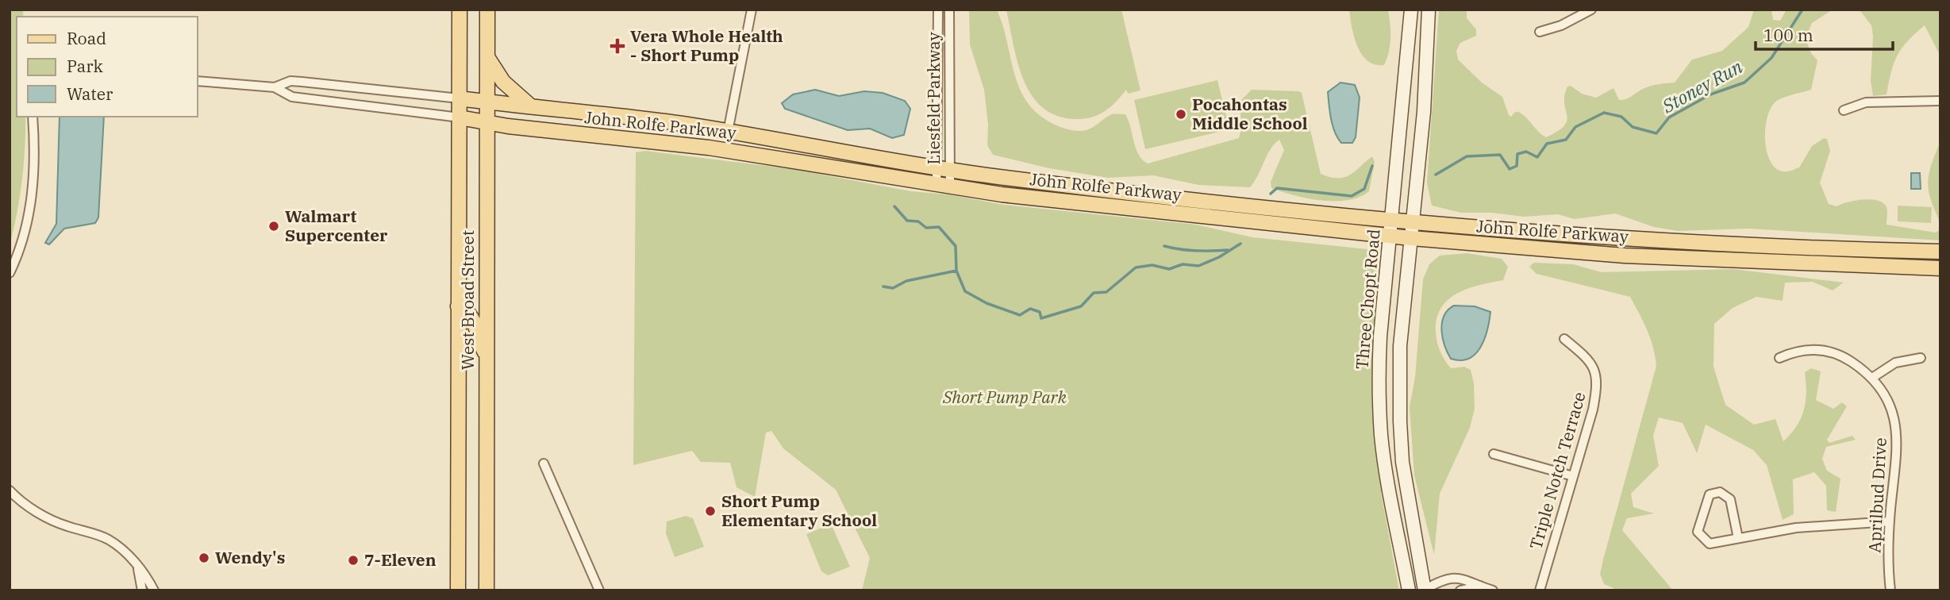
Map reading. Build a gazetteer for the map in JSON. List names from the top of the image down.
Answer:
{
  "streets": {
    "main road": ["John Rolfe Parkway", "Three Chopt Road", "West Broad Street"],
    "street": ["Liesfeld Parkway", "Triple Notch Terrace", "Aprilbud Drive"]
  },
  "crossings": [
    ["Liesfeld Parkway", "John Rolfe Parkway"],
    ["John Rolfe Parkway", "Three Chopt Road"],
    ["John Rolfe Parkway", "West Broad Street"]
  ],
  "water": ["Stoney Run"],
  "parks": ["Short Pump Park"],
  "places": {
    "health": ["Vera Whole Health - Short Pump"],
    "other": [
      "Pocahontas Middle School",
      "Walmart Supercenter",
      "Short Pump Elementary School",
      "Wendy's",
      "7-Eleven"
    ]
  },
  "legend": ["Road", "Park", "Water"],
  "scale_bar": "100 m"
}
